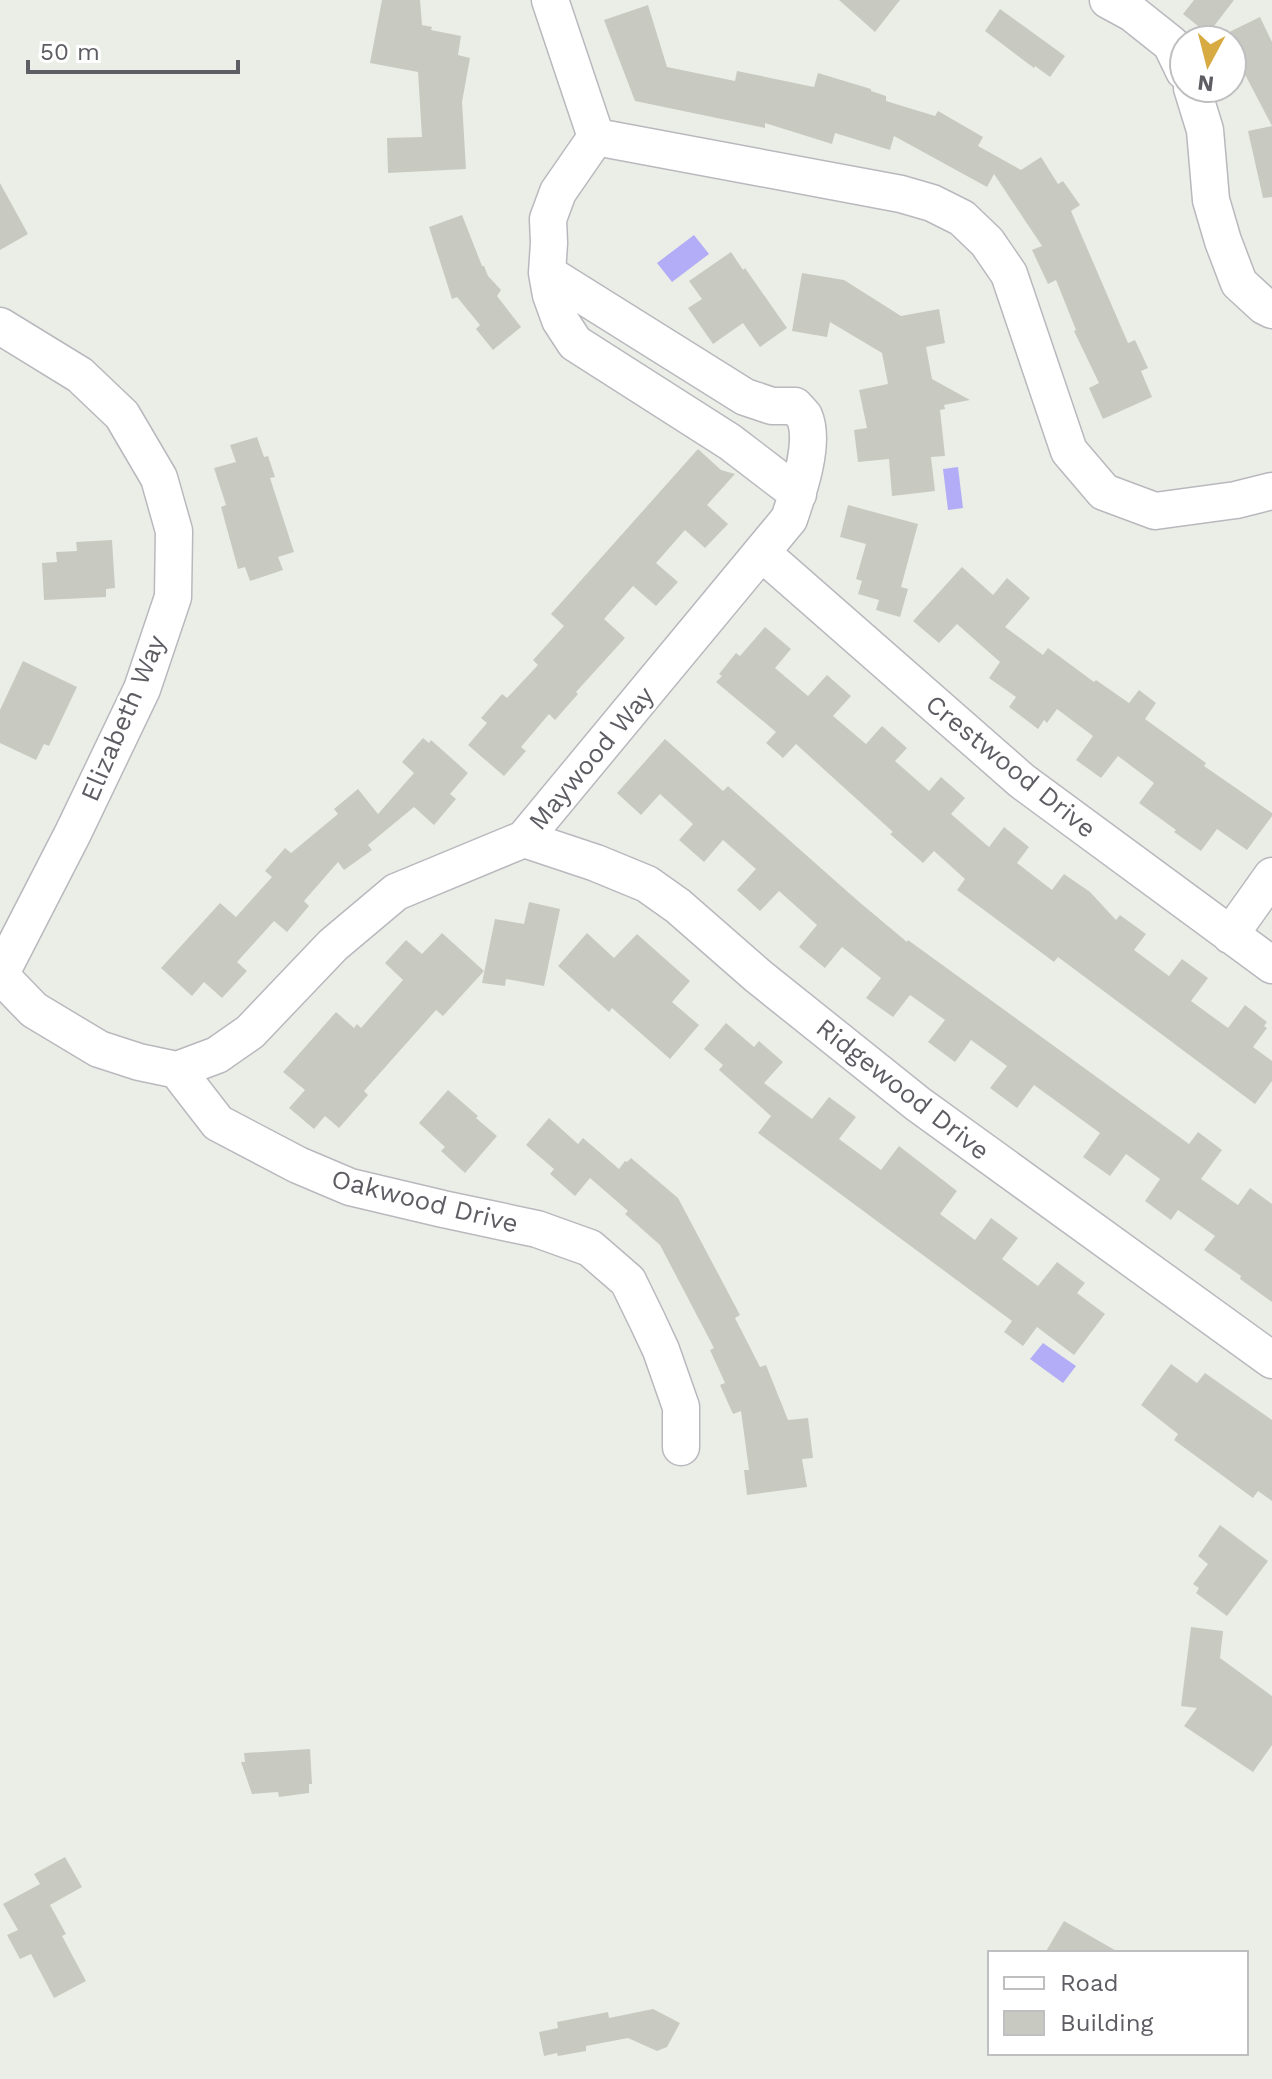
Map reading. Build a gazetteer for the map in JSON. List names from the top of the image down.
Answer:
{
  "streets": {
    "street": [
      "Elizabeth Way",
      "Maywood Way",
      "Crestwood Drive",
      "Ridgewood Drive",
      "Oakwood Drive"
    ]
  },
  "crossings": [
    ["Maywood Way", "Crestwood Drive"],
    ["Maywood Way", "Ridgewood Drive"],
    ["Maywood Way", "Oakwood Drive"]
  ],
  "legend": ["Road", "Building"],
  "scale_bar": "50 m",
  "north": "bottom"
}
